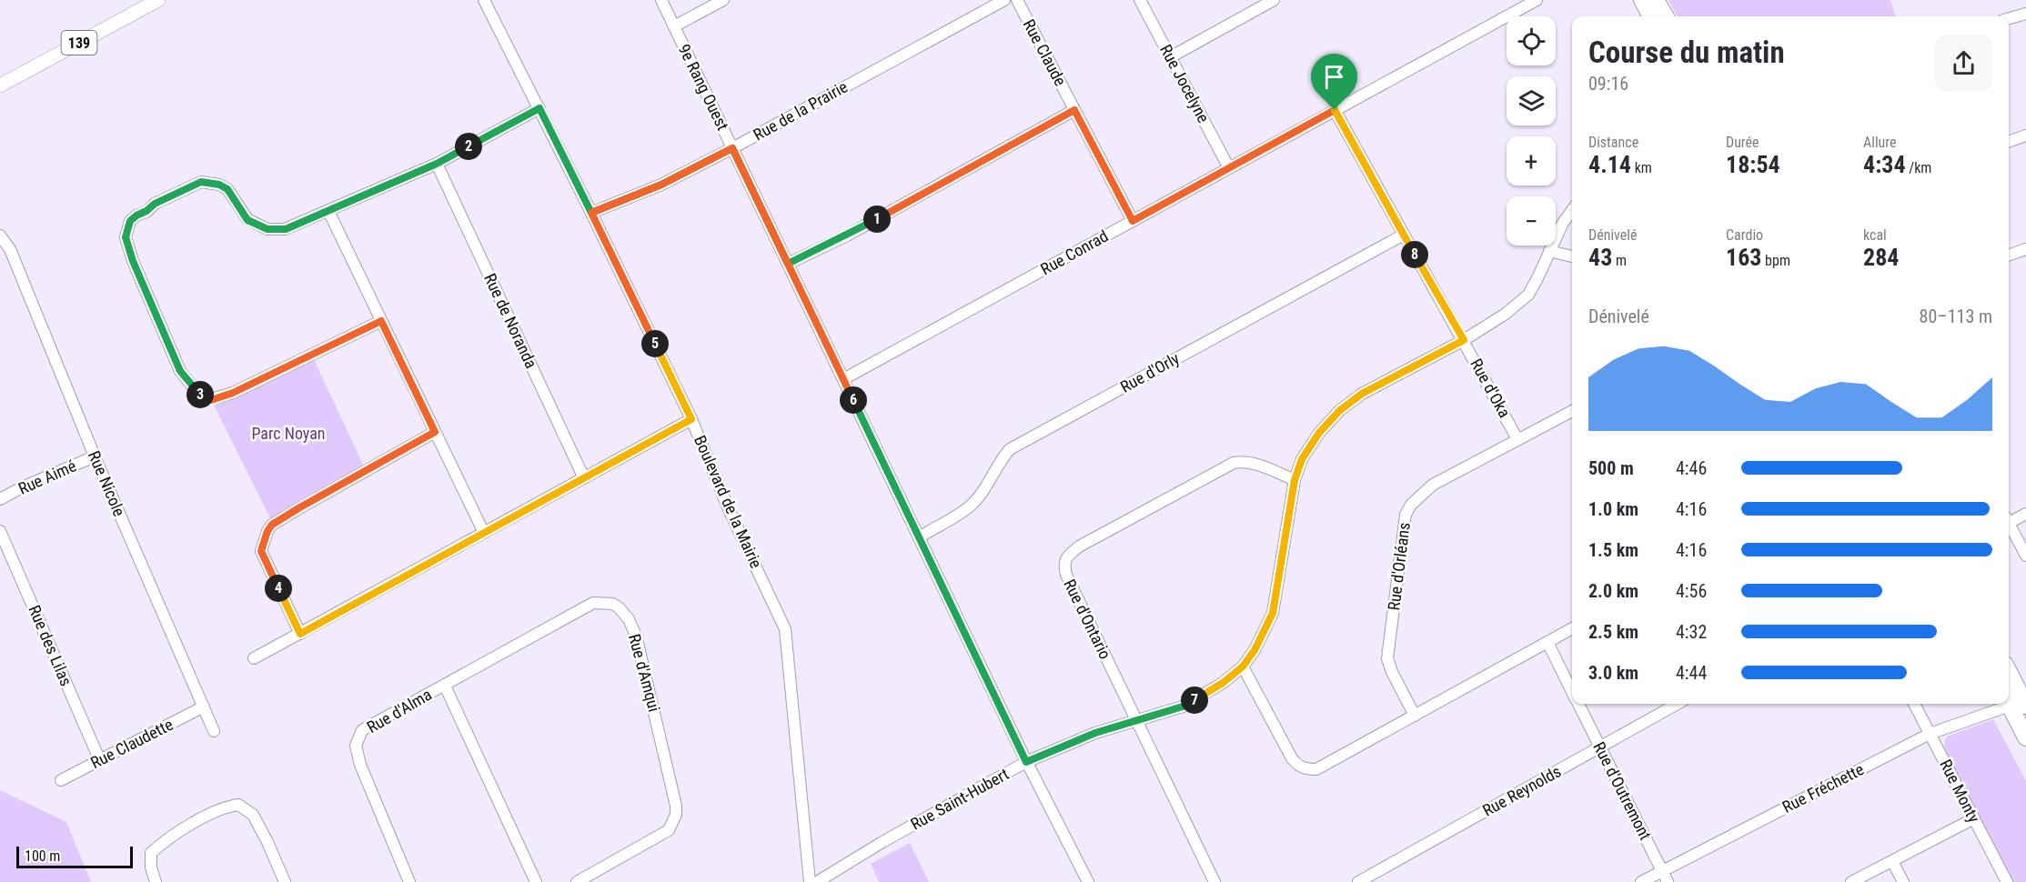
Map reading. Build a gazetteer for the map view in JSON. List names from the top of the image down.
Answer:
{
  "streets": {
    "main road": ["139"],
    "street": [
      "Rue Claude",
      "Rue Jocelyne",
      "9e Rang Ouest",
      "Rue de la Prairie",
      "Rue Conrad",
      "Rue de Noranda",
      "Rue d'Orly",
      "Rue d'Oka",
      "Rue Aimé",
      "Rue Nicole",
      "Boulevard de la Mairie",
      "Rue d'Orléans",
      "Rue d'Ontario",
      "Rue des Lilas",
      "Rue d'Amqui",
      "Rue d'Alma",
      "Rue Claudette",
      "Rue Fréchette",
      "Rue Reynolds",
      "Rue d'Outremont",
      "Rue Monty",
      "Rue Saint-Hubert"
    ]
  },
  "crossings": [
    ["Rue Claude", "Rue Conrad"],
    ["Rue Jocelyne", "Rue Conrad"],
    ["9e Rang Ouest", "Rue de la Prairie"],
    ["9e Rang Ouest", "Rue Conrad"],
    ["9e Rang Ouest", "Rue d'Orly"],
    ["9e Rang Ouest", "Rue Saint-Hubert"],
    ["Rue de la Prairie", "Boulevard de la Mairie"],
    ["Rue Conrad", "Rue d'Oka"],
    ["Rue d'Orly", "Rue d'Oka"],
    ["Rue d'Oka", "Rue d'Orléans"],
    ["Rue d'Oka", "Rue Saint-Hubert"],
    ["Rue Aimé", "Rue Nicole"],
    ["Rue Nicole", "Rue Claudette"],
    ["Rue d'Ontario", "Rue Saint-Hubert"],
    ["Rue des Lilas", "Rue Claudette"],
    ["Rue d'Amqui", "Rue d'Alma"],
    ["Rue Fréchette", "Rue d'Outremont"],
    ["Rue Fréchette", "Rue Monty"],
    ["Rue Reynolds", "Rue d'Outremont"]
  ],
  "parks": ["Parc Noyan"],
  "scale_bar": "100 m",
  "page": {
    "map_buttons": ["+", "−"],
    "heading": ["Course du matin", "09:16"],
    "stats": [
      ["Distance", "4.14 km"],
      ["Durée", "18:54"],
      ["Allure", "4:34 /km"],
      ["Dénivelé", "43 m"],
      ["Cardio", "163 bpm"],
      ["kcal", "284"]
    ],
    "pins": [
      "2",
      "1",
      "8",
      "5",
      "3",
      "6",
      "4",
      "7"
    ],
    "chart": ["Dénivelé", "80–113 m"],
    "list": [
      {
        "name": "500 m",
        "note": "4:46"
      },
      {
        "name": "1.0 km",
        "note": "4:16"
      },
      {
        "name": "1.5 km",
        "note": "4:16"
      },
      {
        "name": "2.0 km",
        "note": "4:56"
      },
      {
        "name": "2.5 km",
        "note": "4:32"
      },
      {
        "name": "3.0 km",
        "note": "4:44"
      }
    ],
    "scale": "100 m"
  }
}
